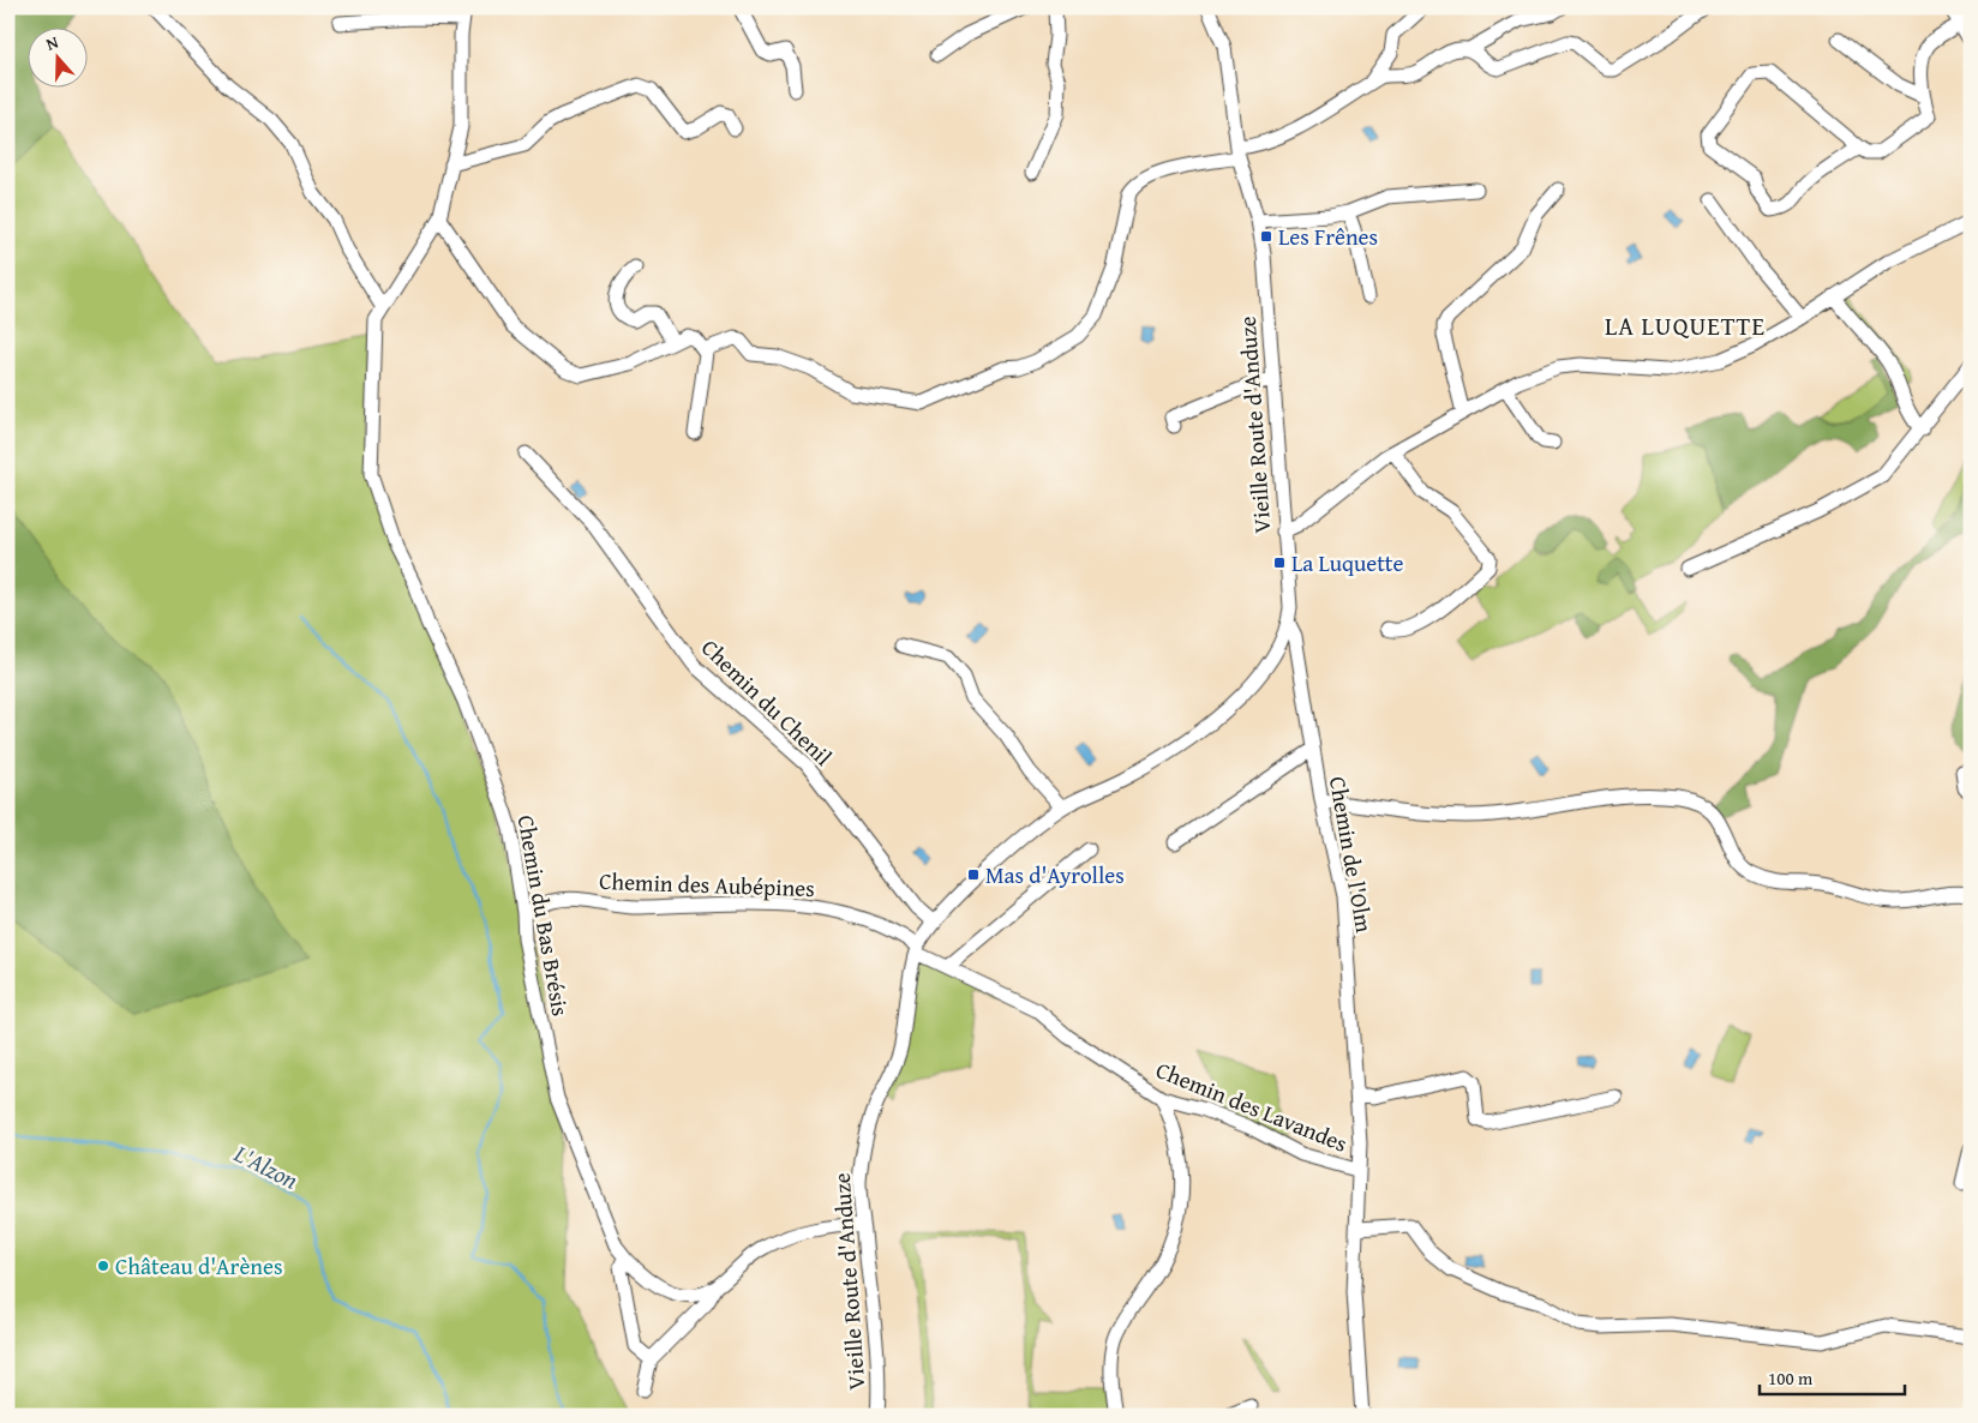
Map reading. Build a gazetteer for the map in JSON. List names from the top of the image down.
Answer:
{
  "streets": {
    "street": [
      "Vieille Route d'Anduze",
      "Chemin du Chenil",
      "Chemin de l'Olm",
      "Chemin des Aubépines",
      "Chemin du Bas Brésis",
      "Chemin des Lavandes"
    ]
  },
  "crossings": [
    ["Vieille Route d'Anduze", "Chemin du Chenil"],
    ["Vieille Route d'Anduze", "Chemin de l'Olm"],
    ["Vieille Route d'Anduze", "Chemin des Aubépines"],
    ["Vieille Route d'Anduze", "Chemin du Bas Brésis"],
    ["Vieille Route d'Anduze", "Chemin des Lavandes"],
    ["Chemin de l'Olm", "Chemin des Lavandes"],
    ["Chemin des Aubépines", "Chemin du Bas Brésis"],
    ["Chemin des Aubépines", "Chemin des Lavandes"]
  ],
  "districts": ["LA LUQUETTE"],
  "water": ["L'Alzon"],
  "places": {
    "transit": ["Les Frênes", "La Luquette", "Mas d'Ayrolles"],
    "other": ["Château d'Arènes"]
  },
  "scale_bar": "100 m",
  "north": "top"
}
